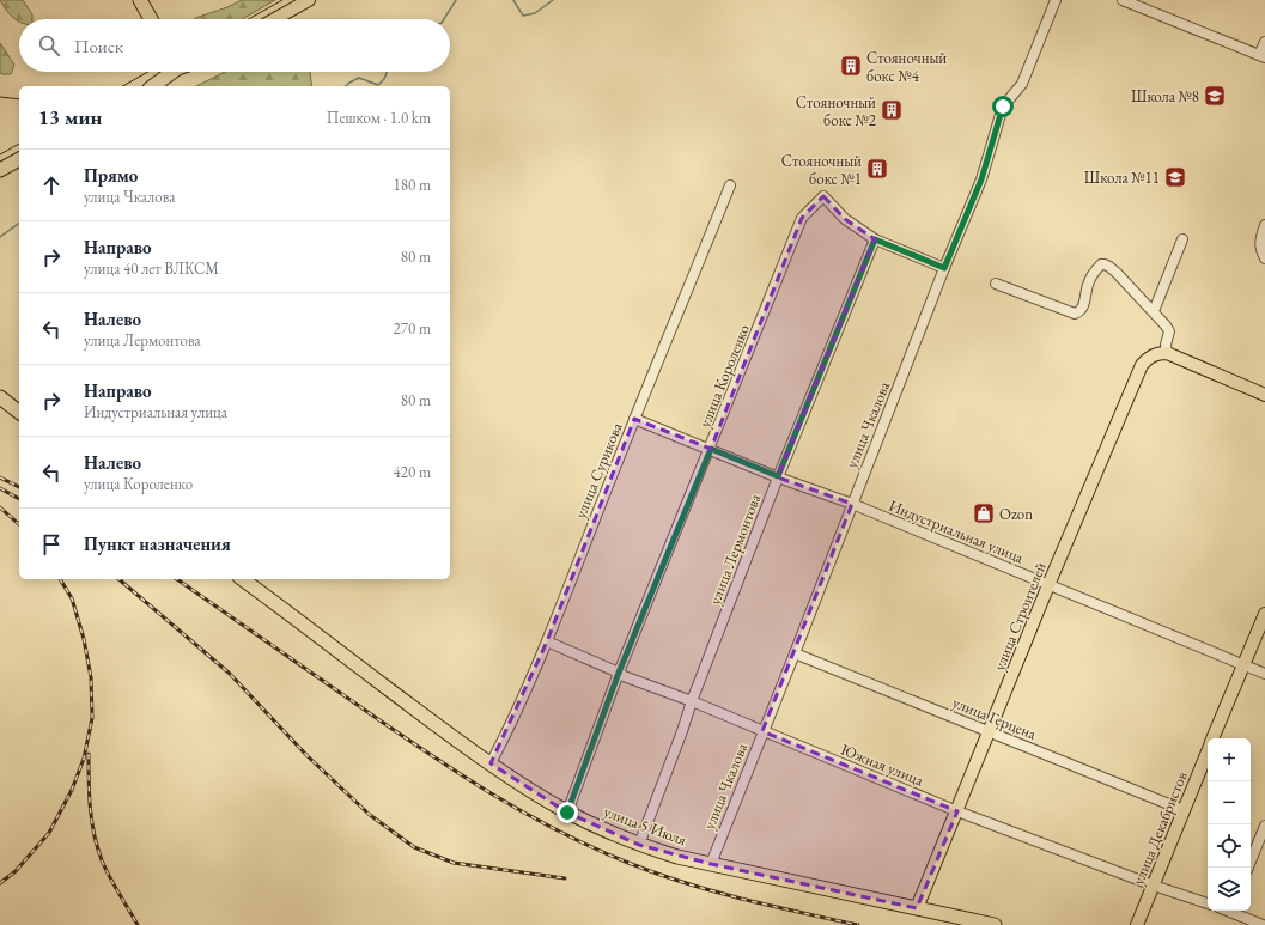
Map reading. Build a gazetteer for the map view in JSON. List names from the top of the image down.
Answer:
{
  "streets": {
    "highway": ["улица 5 Июля"],
    "main road": ["улица Строителей", "улица Декабристов"],
    "street": [
      "улица Короленко",
      "улица Чкалова",
      "улица Сурикова",
      "Индустриальная улица",
      "улица Лермонтова",
      "улица Герцена",
      "Южная улица"
    ]
  },
  "crossings": [
    ["улица Короленко", "Индустриальная улица"],
    ["улица Короленко", "улица Лермонтова"],
    ["улица Короленко", "Южная улица"],
    ["улица Короленко", "улица 5 Июля"],
    ["улица Чкалова", "Индустриальная улица"],
    ["улица Чкалова", "улица Герцена"],
    ["улица Чкалова", "Южная улица"],
    ["улица Чкалова", "улица 5 Июля"],
    ["улица Сурикова", "Индустриальная улица"],
    ["улица Сурикова", "Южная улица"],
    ["улица Сурикова", "улица 5 Июля"],
    ["Индустриальная улица", "улица Лермонтова"],
    ["Индустриальная улица", "улица Строителей"],
    ["Индустриальная улица", "улица Декабристов"],
    ["улица Лермонтова", "Южная улица"],
    ["улица Лермонтова", "улица 5 Июля"],
    ["улица Строителей", "улица Герцена"],
    ["улица Строителей", "Южная улица"],
    ["улица Строителей", "улица 5 Июля"],
    ["улица Герцена", "улица Декабристов"],
    ["Южная улица", "улица Декабристов"]
  ],
  "places": {
    "building": ["Стояночный бокс №4", "Стояночный бокс №2", "Стояночный бокс №1"],
    "school or university": ["Школа №8", "Школа №11"],
    "shop": ["Ozon"]
  },
  "page": {
    "search": "Поиск",
    "heading": ["13 мин", "Пешком · 1.0 km"],
    "list": [
      ["Прямо", "улица Чкалова", "180 m"],
      ["Направо", "улица 40 лет ВЛКСМ", "80 m"],
      ["Налево", "улица Лермонтова", "270 m"],
      ["Направо", "Индустриальная улица", "80 m"],
      ["Налево", "улица Короленко", "420 m"],
      "Пункт назначения"
    ],
    "map_buttons": ["+", "−"]
  }
}
